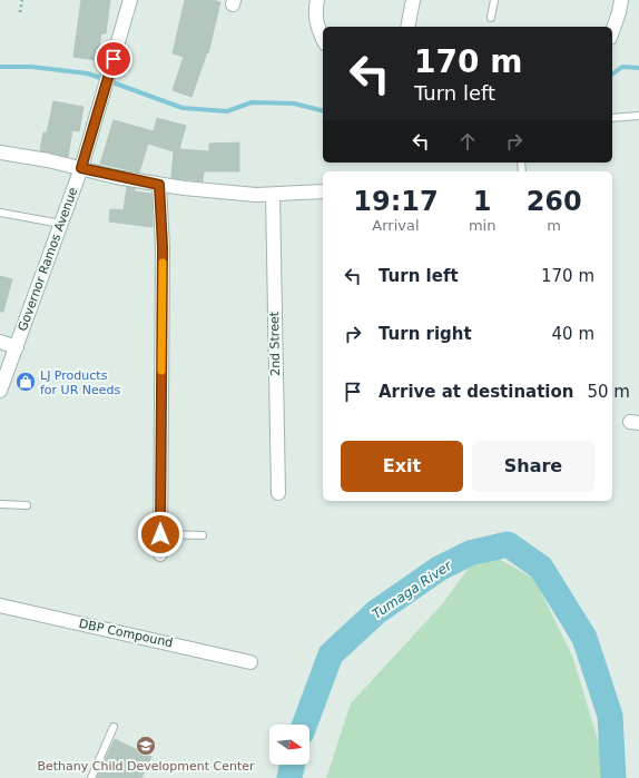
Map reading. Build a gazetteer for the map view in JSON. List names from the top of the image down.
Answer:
{
  "streets": {
    "street": ["Governor Ramos Avenue", "2nd Street", "DBP Compound"]
  },
  "water": ["Tumaga River"],
  "places": {
    "shop": ["LJ Products for UR Needs"],
    "school or university": ["Bethany Child Development Center"]
  },
  "north": "right",
  "page": {
    "turn": ["170 m", "Turn left"],
    "eta": [
      "19:17",
      "Arrival",
      "1",
      "min",
      "260",
      "m"
    ],
    "list": [
      {
        "name": "Turn left",
        "value": "170 m"
      },
      {
        "name": "Turn right",
        "value": "40 m"
      },
      {
        "name": "Arrive at destination",
        "value": "50 m"
      }
    ],
    "buttons": ["Exit", "Share"]
  }
}
